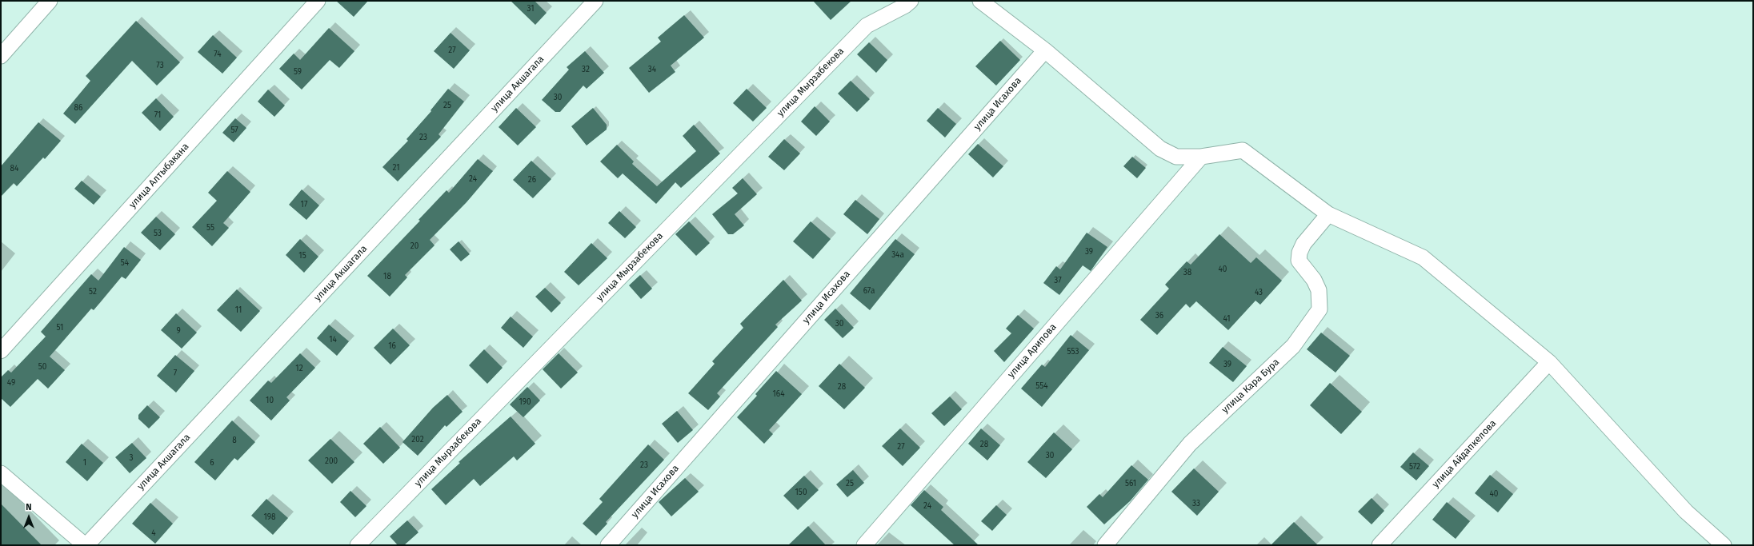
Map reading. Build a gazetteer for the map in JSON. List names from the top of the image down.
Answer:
{
  "streets": {
    "street": [
      "улица Мырзабекова",
      "улица Акшагала",
      "улица Исахова",
      "улица Алтыбакана",
      "улица Арипова",
      "улица Кара Бура",
      "улица Айдапкелова"
    ]
  },
  "house_numbers": [
    "31",
    "27",
    "74",
    "73",
    "32",
    "34",
    "59",
    "30",
    "25",
    "86",
    "71",
    "57",
    "23",
    "21",
    "84",
    "24",
    "26",
    "17",
    "55",
    "53",
    "20",
    "39",
    "34а",
    "15",
    "54",
    "40",
    "38",
    "18",
    "37",
    "67а",
    "52",
    "43",
    "11",
    "36",
    "41",
    "30",
    "51",
    "9",
    "14",
    "16",
    "553",
    "39",
    "50",
    "12",
    "7",
    "49",
    "554",
    "28",
    "164",
    "10",
    "190",
    "202",
    "8",
    "28",
    "27",
    "30",
    "3",
    "200",
    "1",
    "6",
    "23",
    "572",
    "25",
    "561",
    "150",
    "40",
    "33",
    "24",
    "198",
    "4"
  ],
  "north": "top"
}
